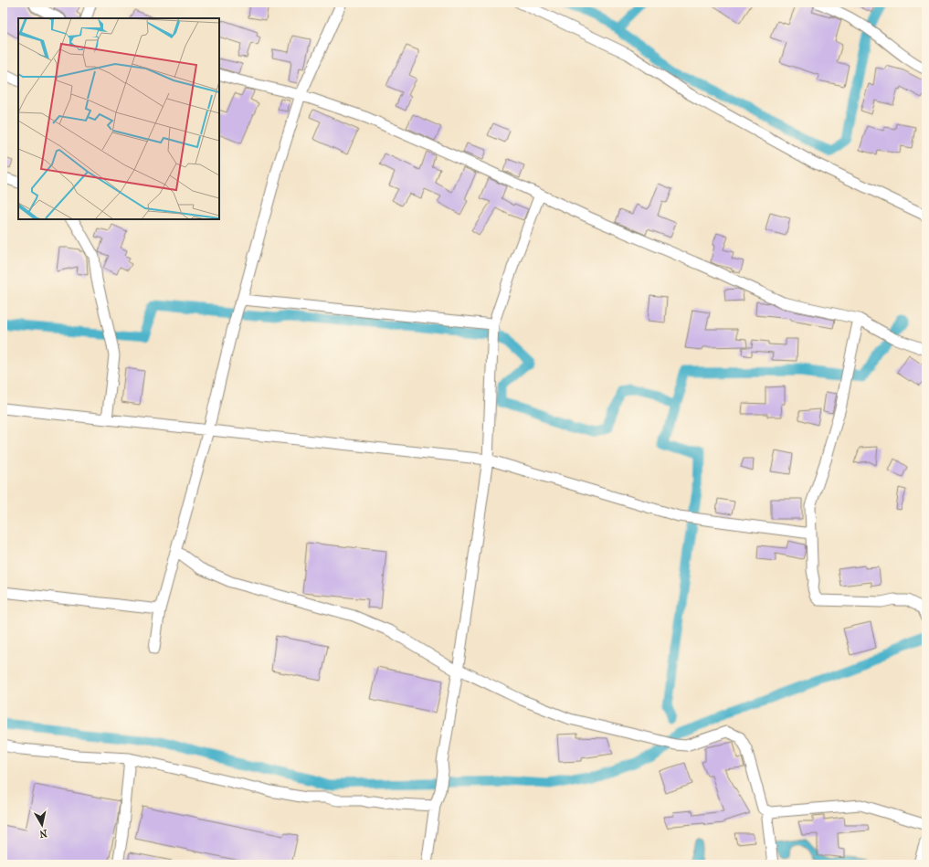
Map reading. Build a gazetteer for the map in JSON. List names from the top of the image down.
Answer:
{
  "north": "bottom"
}
